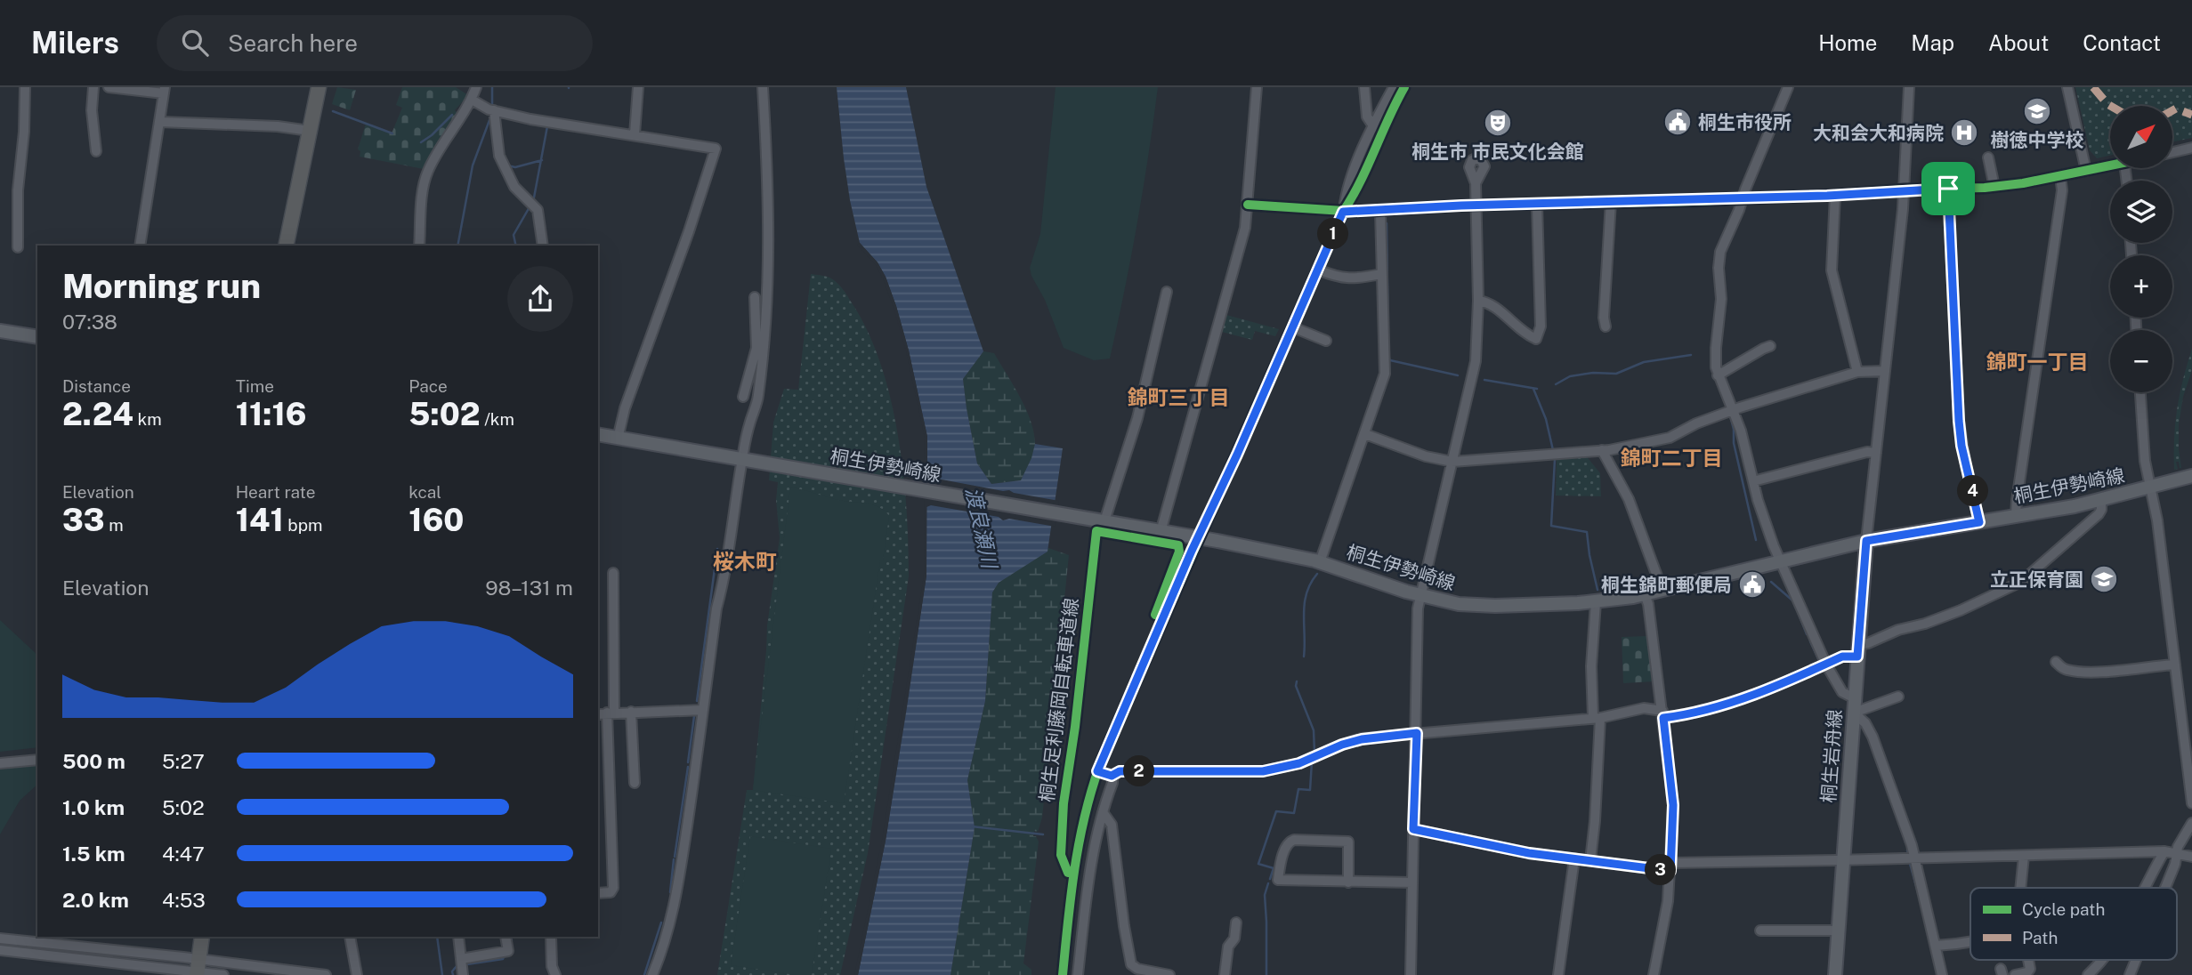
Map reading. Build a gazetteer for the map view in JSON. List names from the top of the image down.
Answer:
{
  "streets": {
    "main road": ["桐生伊勢崎線", "桐生岩舟線"],
    "cycle path": ["桐生足利藤岡自転車道線"]
  },
  "crossings": [
    ["桐生伊勢崎線", "桐生岩舟線"]
  ],
  "districts": [
    "錦町一丁目",
    "錦町三丁目",
    "錦町二丁目",
    "桜木町"
  ],
  "water": ["渡良瀬川"],
  "places": {
    "school or university": ["樹徳中学校", "立正保育園"],
    "public building": ["桐生市役所", "桐生錦町郵便局"],
    "theatre": ["桐生市 市民文化会館"],
    "hospital": ["大和会大和病院"]
  },
  "legend": ["Cycle path", "Path"],
  "north": "top right",
  "page": {
    "header": "Milers",
    "search": "Search here",
    "nav": [
      "Home",
      "Map",
      "About",
      "Contact"
    ],
    "map_buttons": ["+", "−"],
    "pins": [
      "1",
      "4",
      "2",
      "3"
    ],
    "heading": ["Morning run", "07:38"],
    "stats": [
      ["Distance", "2.24 km"],
      ["Time", "11:16"],
      ["Pace", "5:02 /km"],
      ["Elevation", "33 m"],
      ["Heart rate", "141 bpm"],
      ["kcal", "160"]
    ],
    "chart": ["Elevation", "98–131 m"],
    "list": [
      {
        "name": "500 m",
        "note": "5:27"
      },
      {
        "name": "1.0 km",
        "note": "5:02"
      },
      {
        "name": "1.5 km",
        "note": "4:47"
      },
      {
        "name": "2.0 km",
        "note": "4:53"
      }
    ]
  }
}
